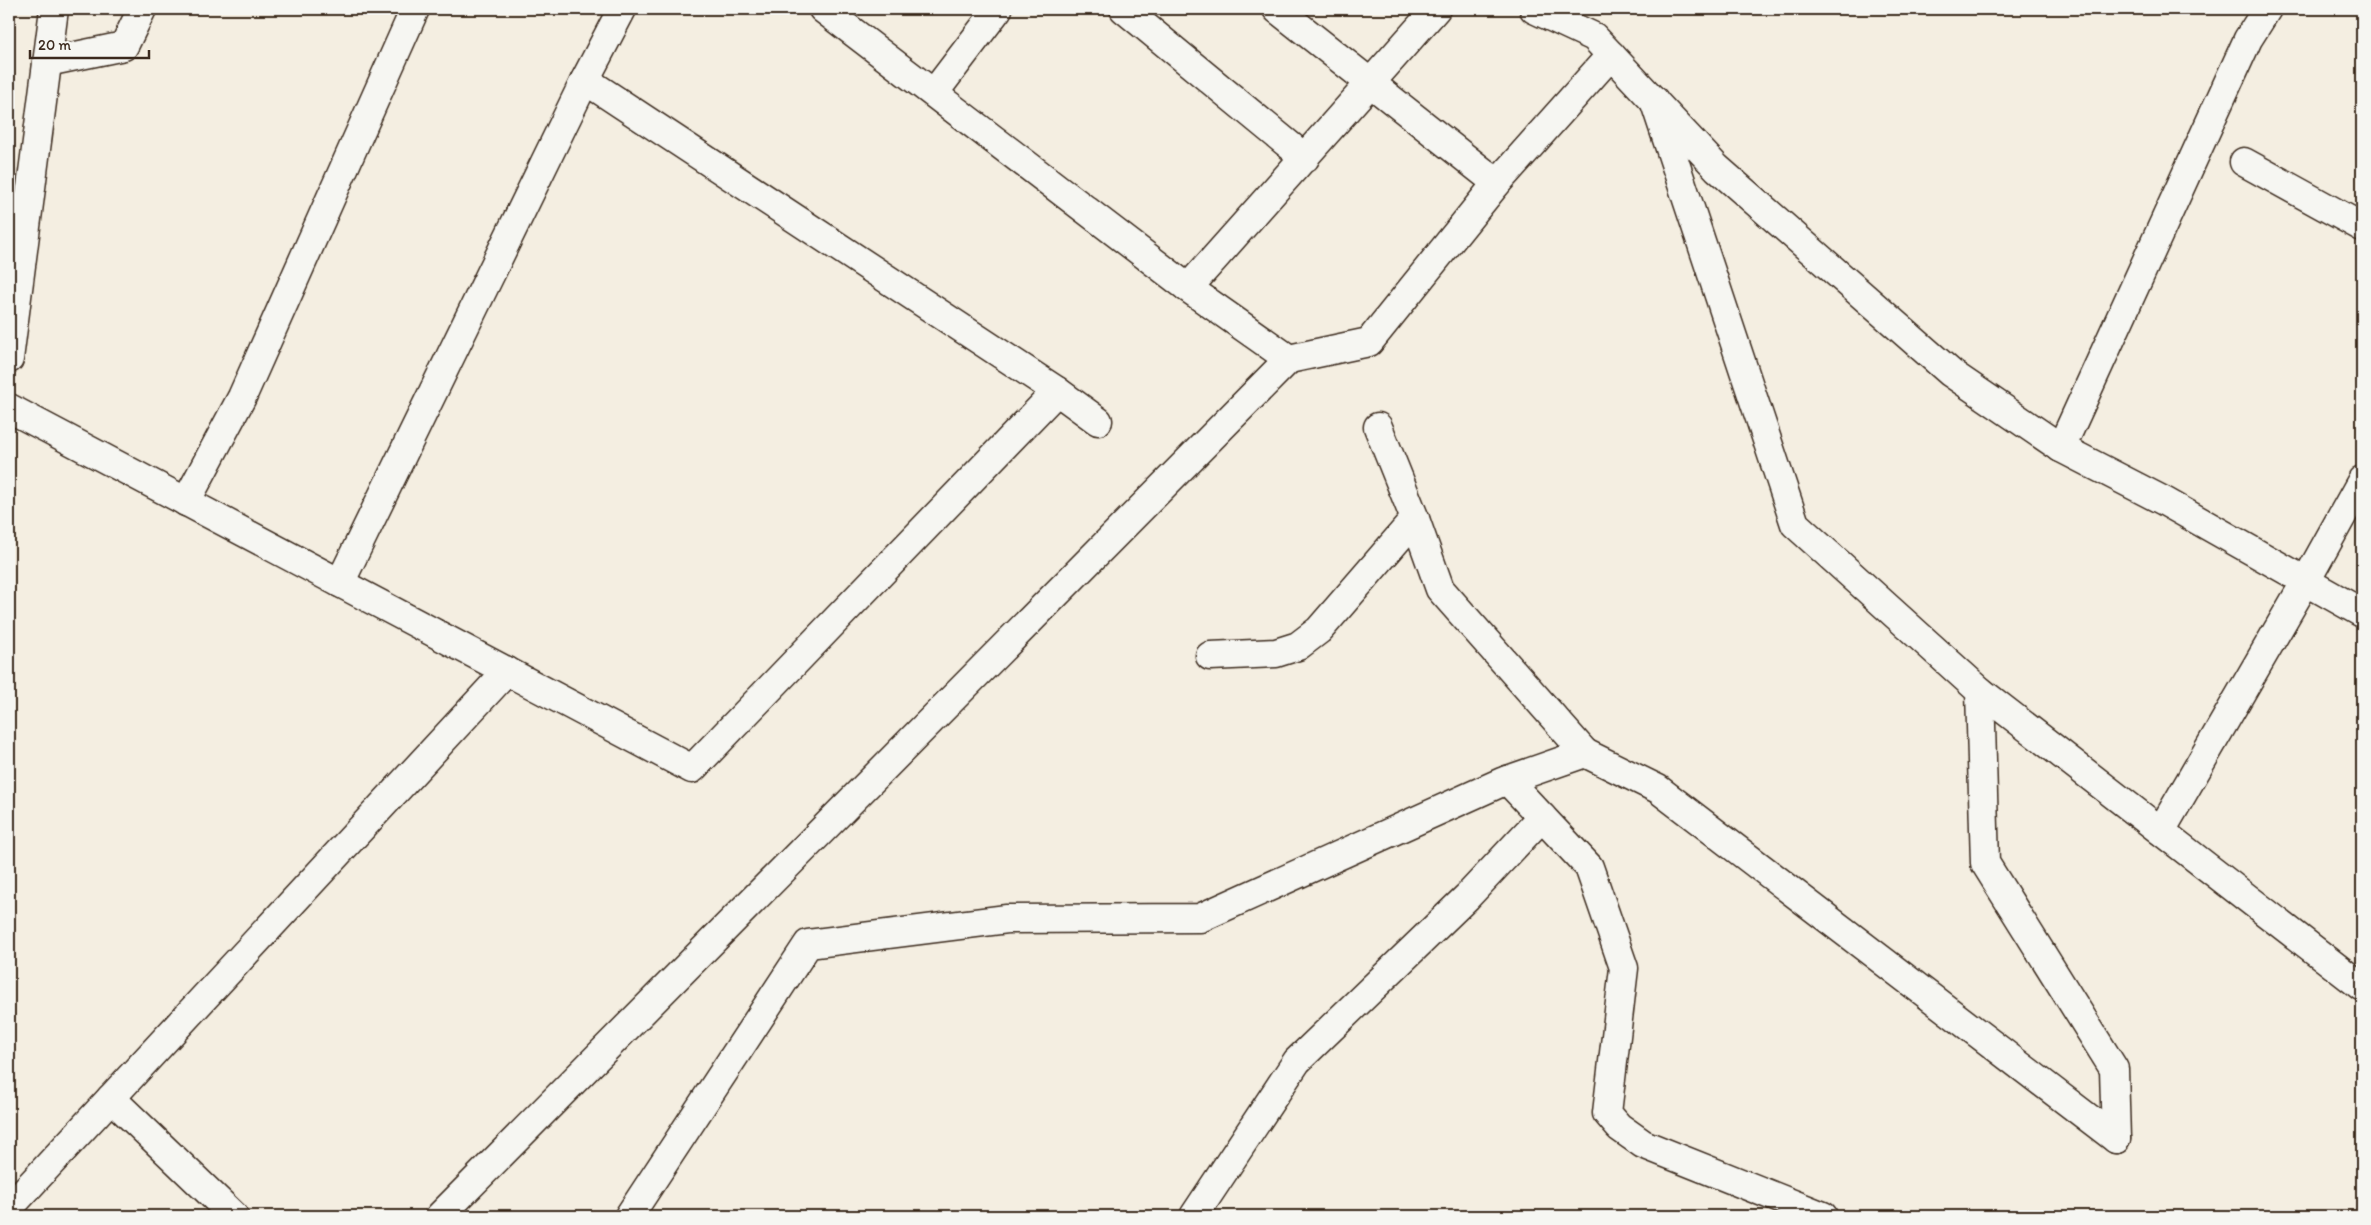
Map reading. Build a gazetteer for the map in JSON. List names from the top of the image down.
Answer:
{
  "scale_bar": "20 m"
}
